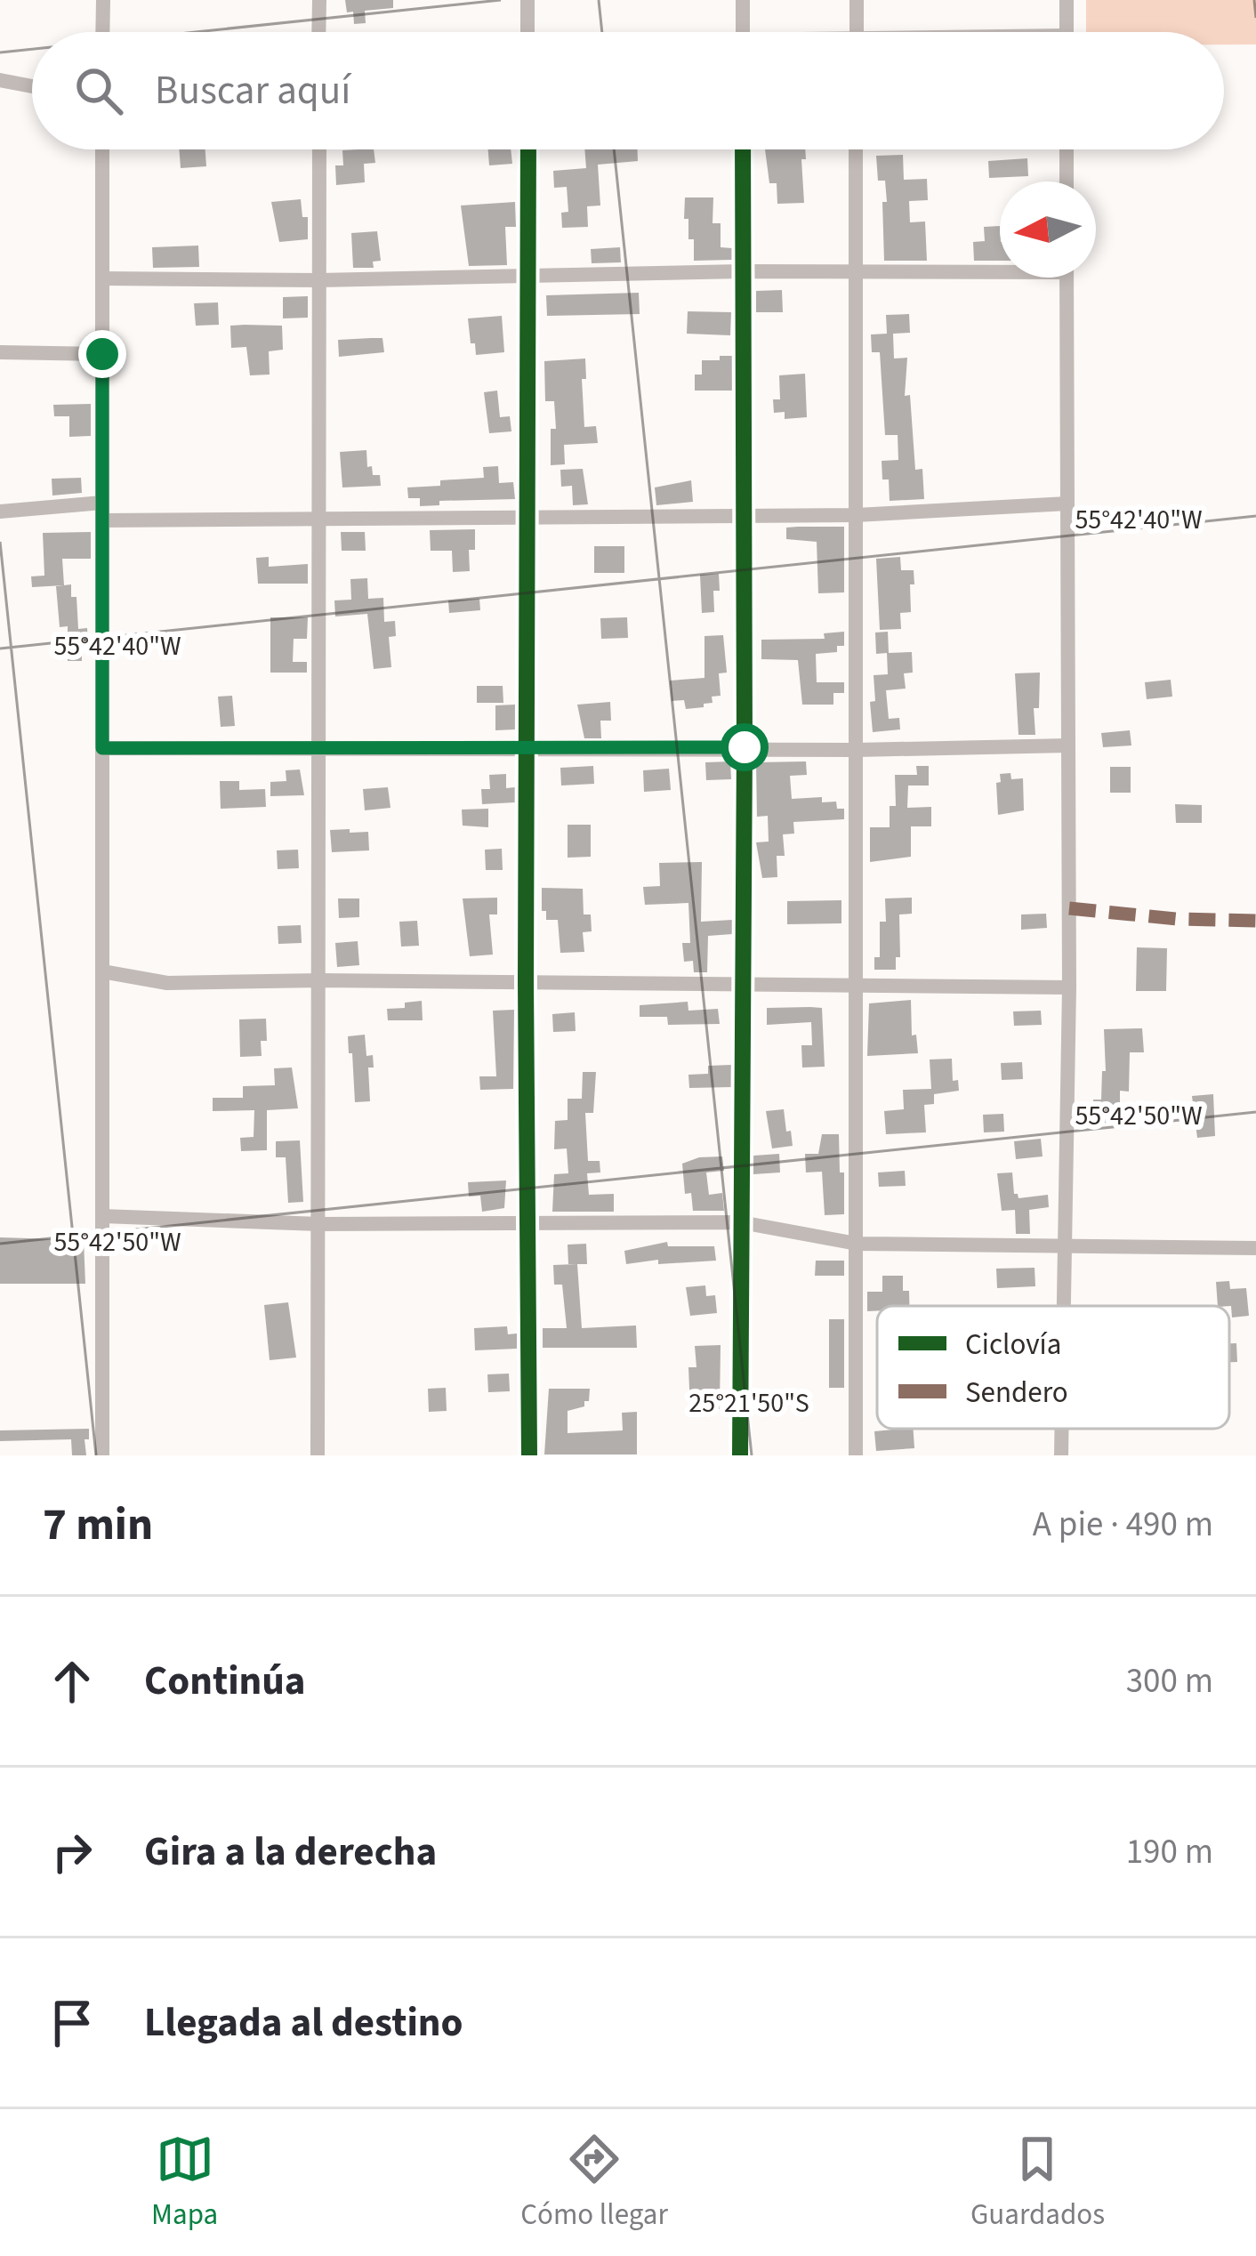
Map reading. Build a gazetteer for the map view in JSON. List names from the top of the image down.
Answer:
{
  "legend": ["Ciclovía", "Sendero"],
  "north": "left",
  "page": {
    "search": "Buscar aquí",
    "heading": ["7 min", "A pie · 490 m"],
    "list": [
      ["Continúa", "300 m"],
      ["Gira a la derecha", "190 m"],
      "Llegada al destino"
    ],
    "nav": ["Mapa", "Cómo llegar", "Guardados"]
  },
  "coordinates": ["55°42'40\"W", "55°42'50\"W", "25°21'50\"S"]
}
